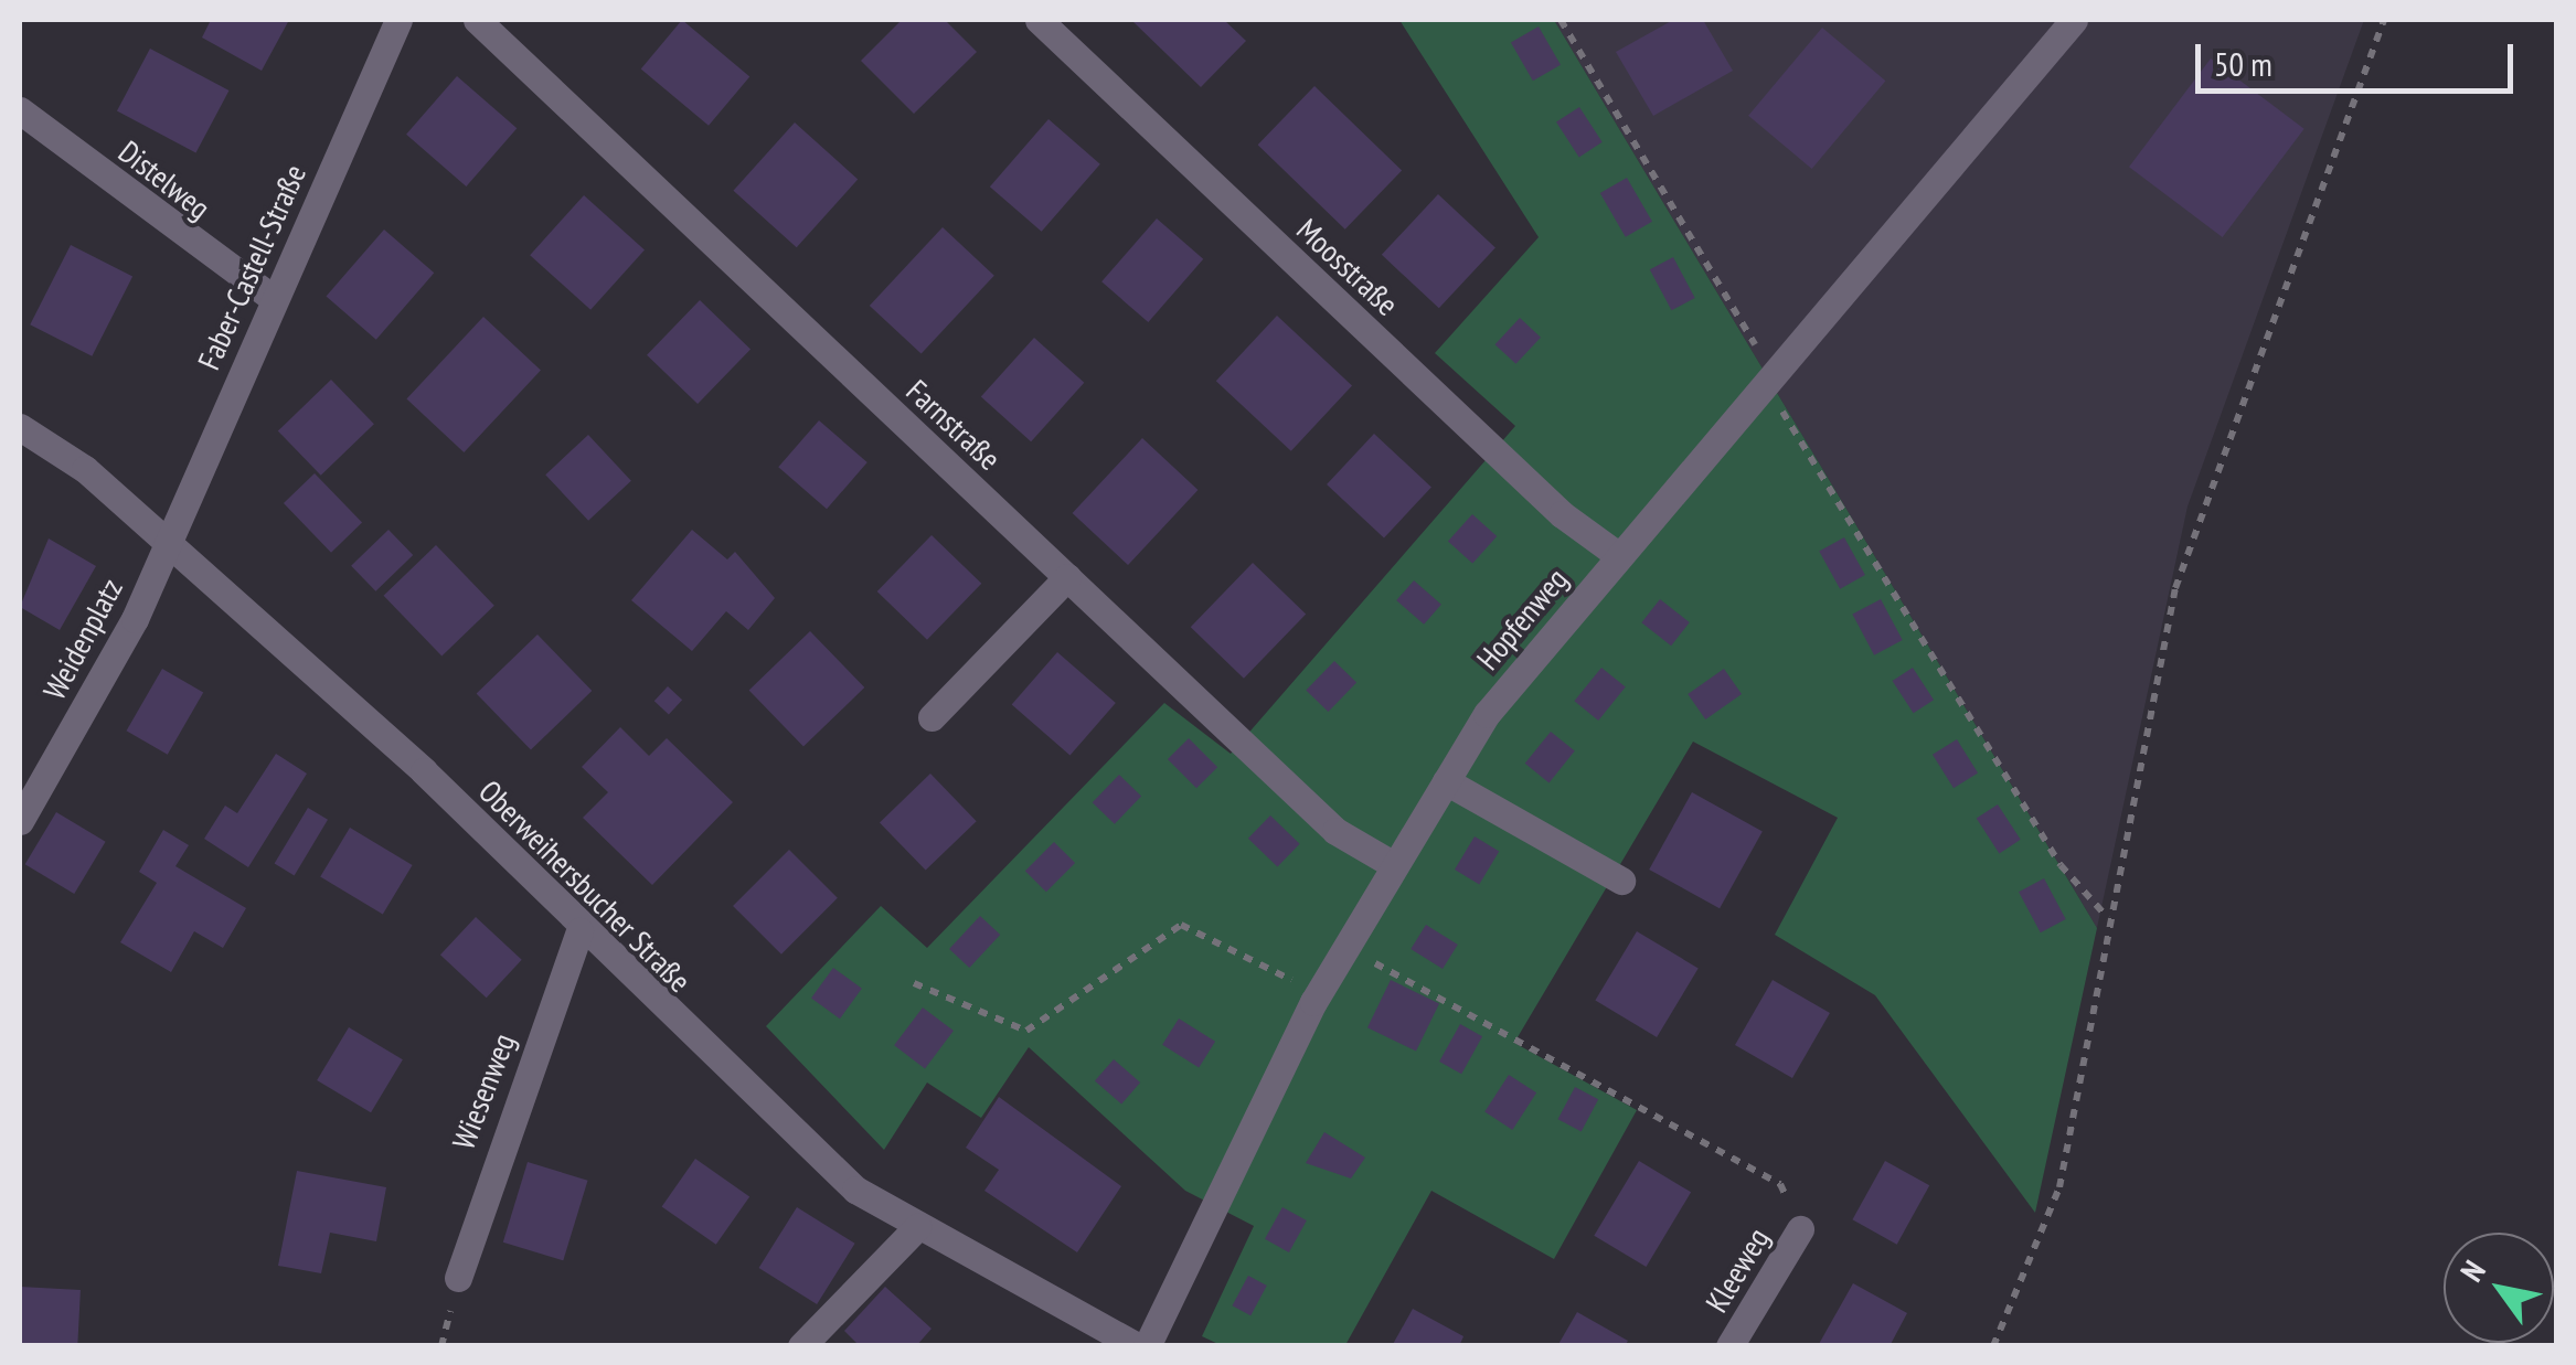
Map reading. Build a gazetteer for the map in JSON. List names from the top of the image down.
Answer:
{
  "streets": {
    "street": [
      "Distelweg",
      "Faber-Castell-Straße",
      "Moosstraße",
      "Farnstraße",
      "Hopfenweg",
      "Weidenplatz",
      "Oberweihersbucher Straße",
      "Wiesenweg",
      "Kleeweg"
    ]
  },
  "crossings": [
    ["Distelweg", "Faber-Castell-Straße"],
    ["Faber-Castell-Straße", "Weidenplatz"],
    ["Faber-Castell-Straße", "Oberweihersbucher Straße"],
    ["Moosstraße", "Hopfenweg"],
    ["Farnstraße", "Hopfenweg"],
    ["Weidenplatz", "Oberweihersbucher Straße"],
    ["Oberweihersbucher Straße", "Wiesenweg"]
  ],
  "scale_bar": "50 m",
  "north": "top left"
}
